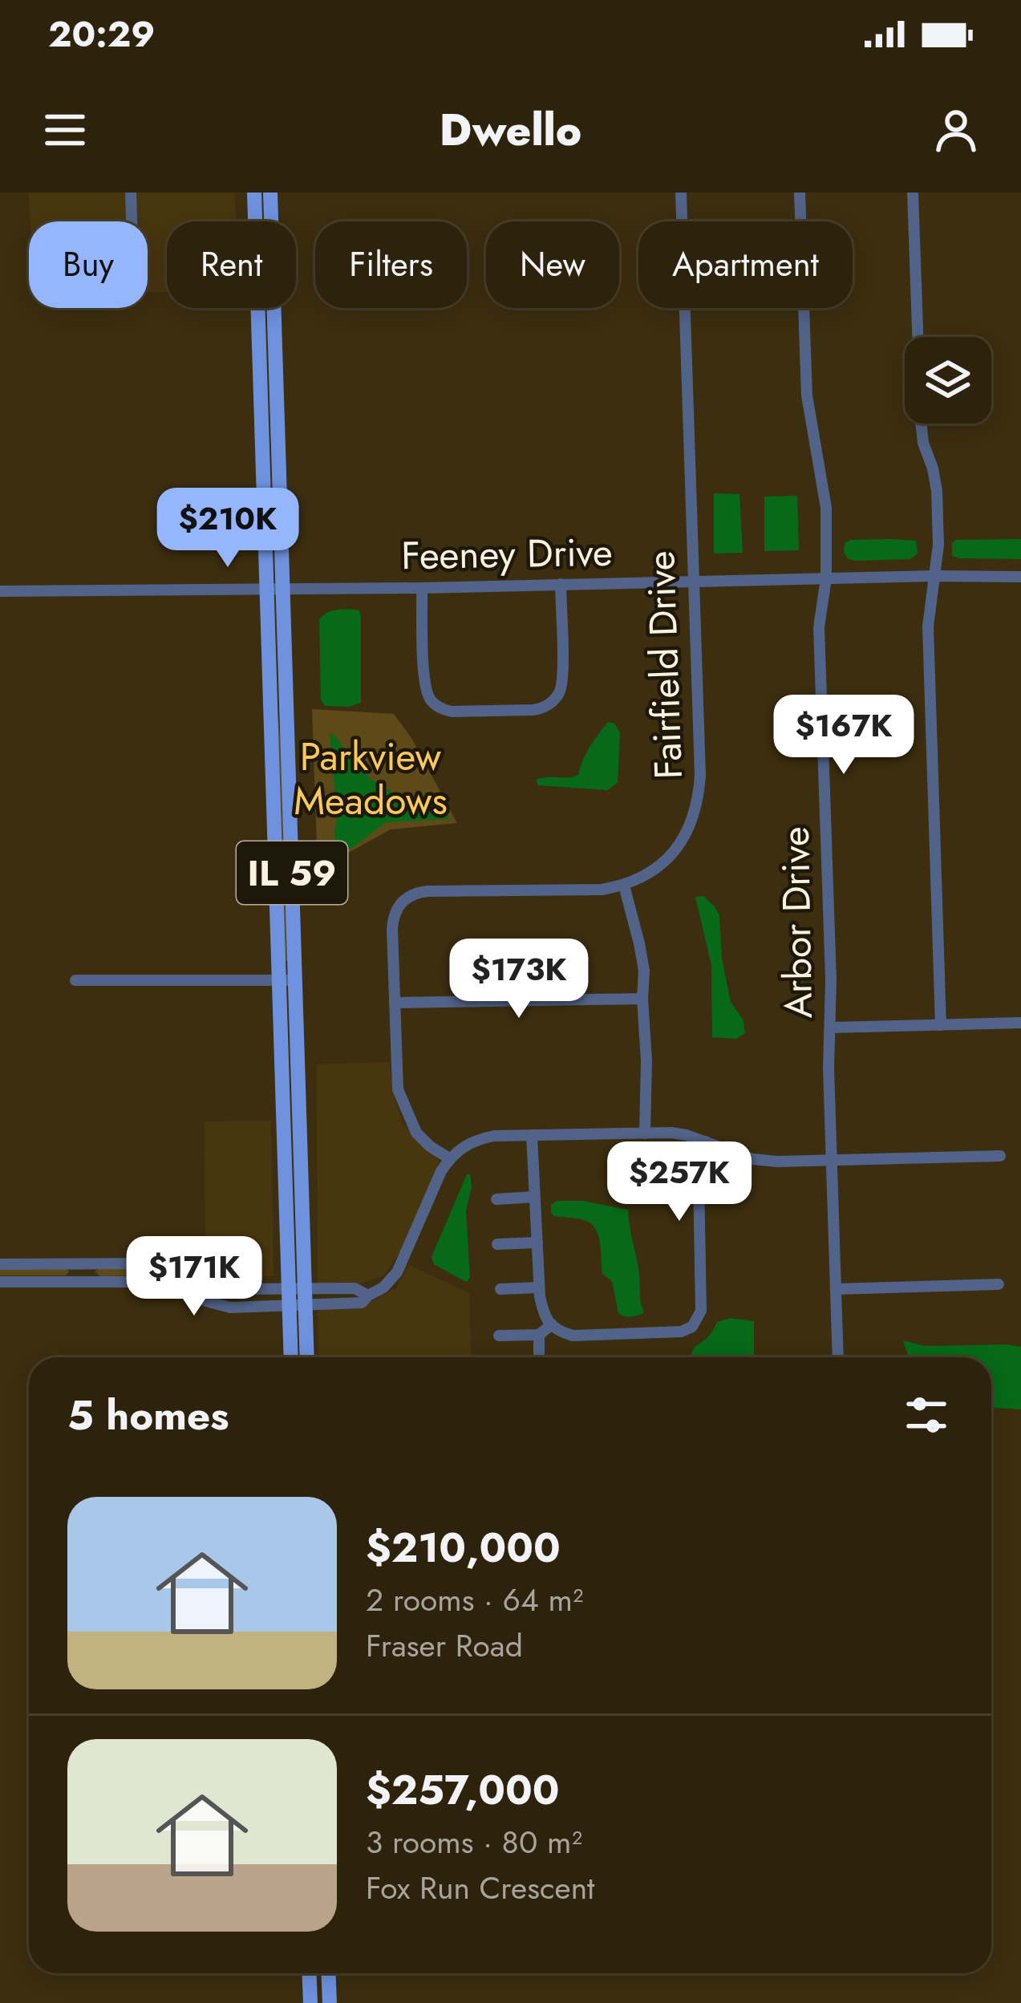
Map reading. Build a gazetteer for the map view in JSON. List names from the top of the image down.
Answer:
{
  "streets": {
    "main road": ["IL 59"],
    "street": ["Feeney Drive", "Fairfield Drive", "Arbor Drive"]
  },
  "crossings": [
    ["Feeney Drive", "Fairfield Drive"],
    ["Feeney Drive", "IL 59"],
    ["Feeney Drive", "Arbor Drive"]
  ],
  "parks": ["Parkview Meadows"],
  "page": {
    "status": "20:29",
    "header": "Dwello",
    "chip": [
      "Buy",
      "Rent",
      "Filters",
      "New",
      "Apartment"
    ],
    "price": [
      "$210K",
      "$167K",
      "$173K",
      "$257K",
      "$171K"
    ],
    "heading": "5 homes",
    "list": [
      {
        "name": "$210,000",
        "note": "2 rooms · 64 m² · Fraser Road"
      },
      {
        "name": "$257,000",
        "note": "3 rooms · 80 m² · Fox Run Crescent"
      }
    ]
  }
}
